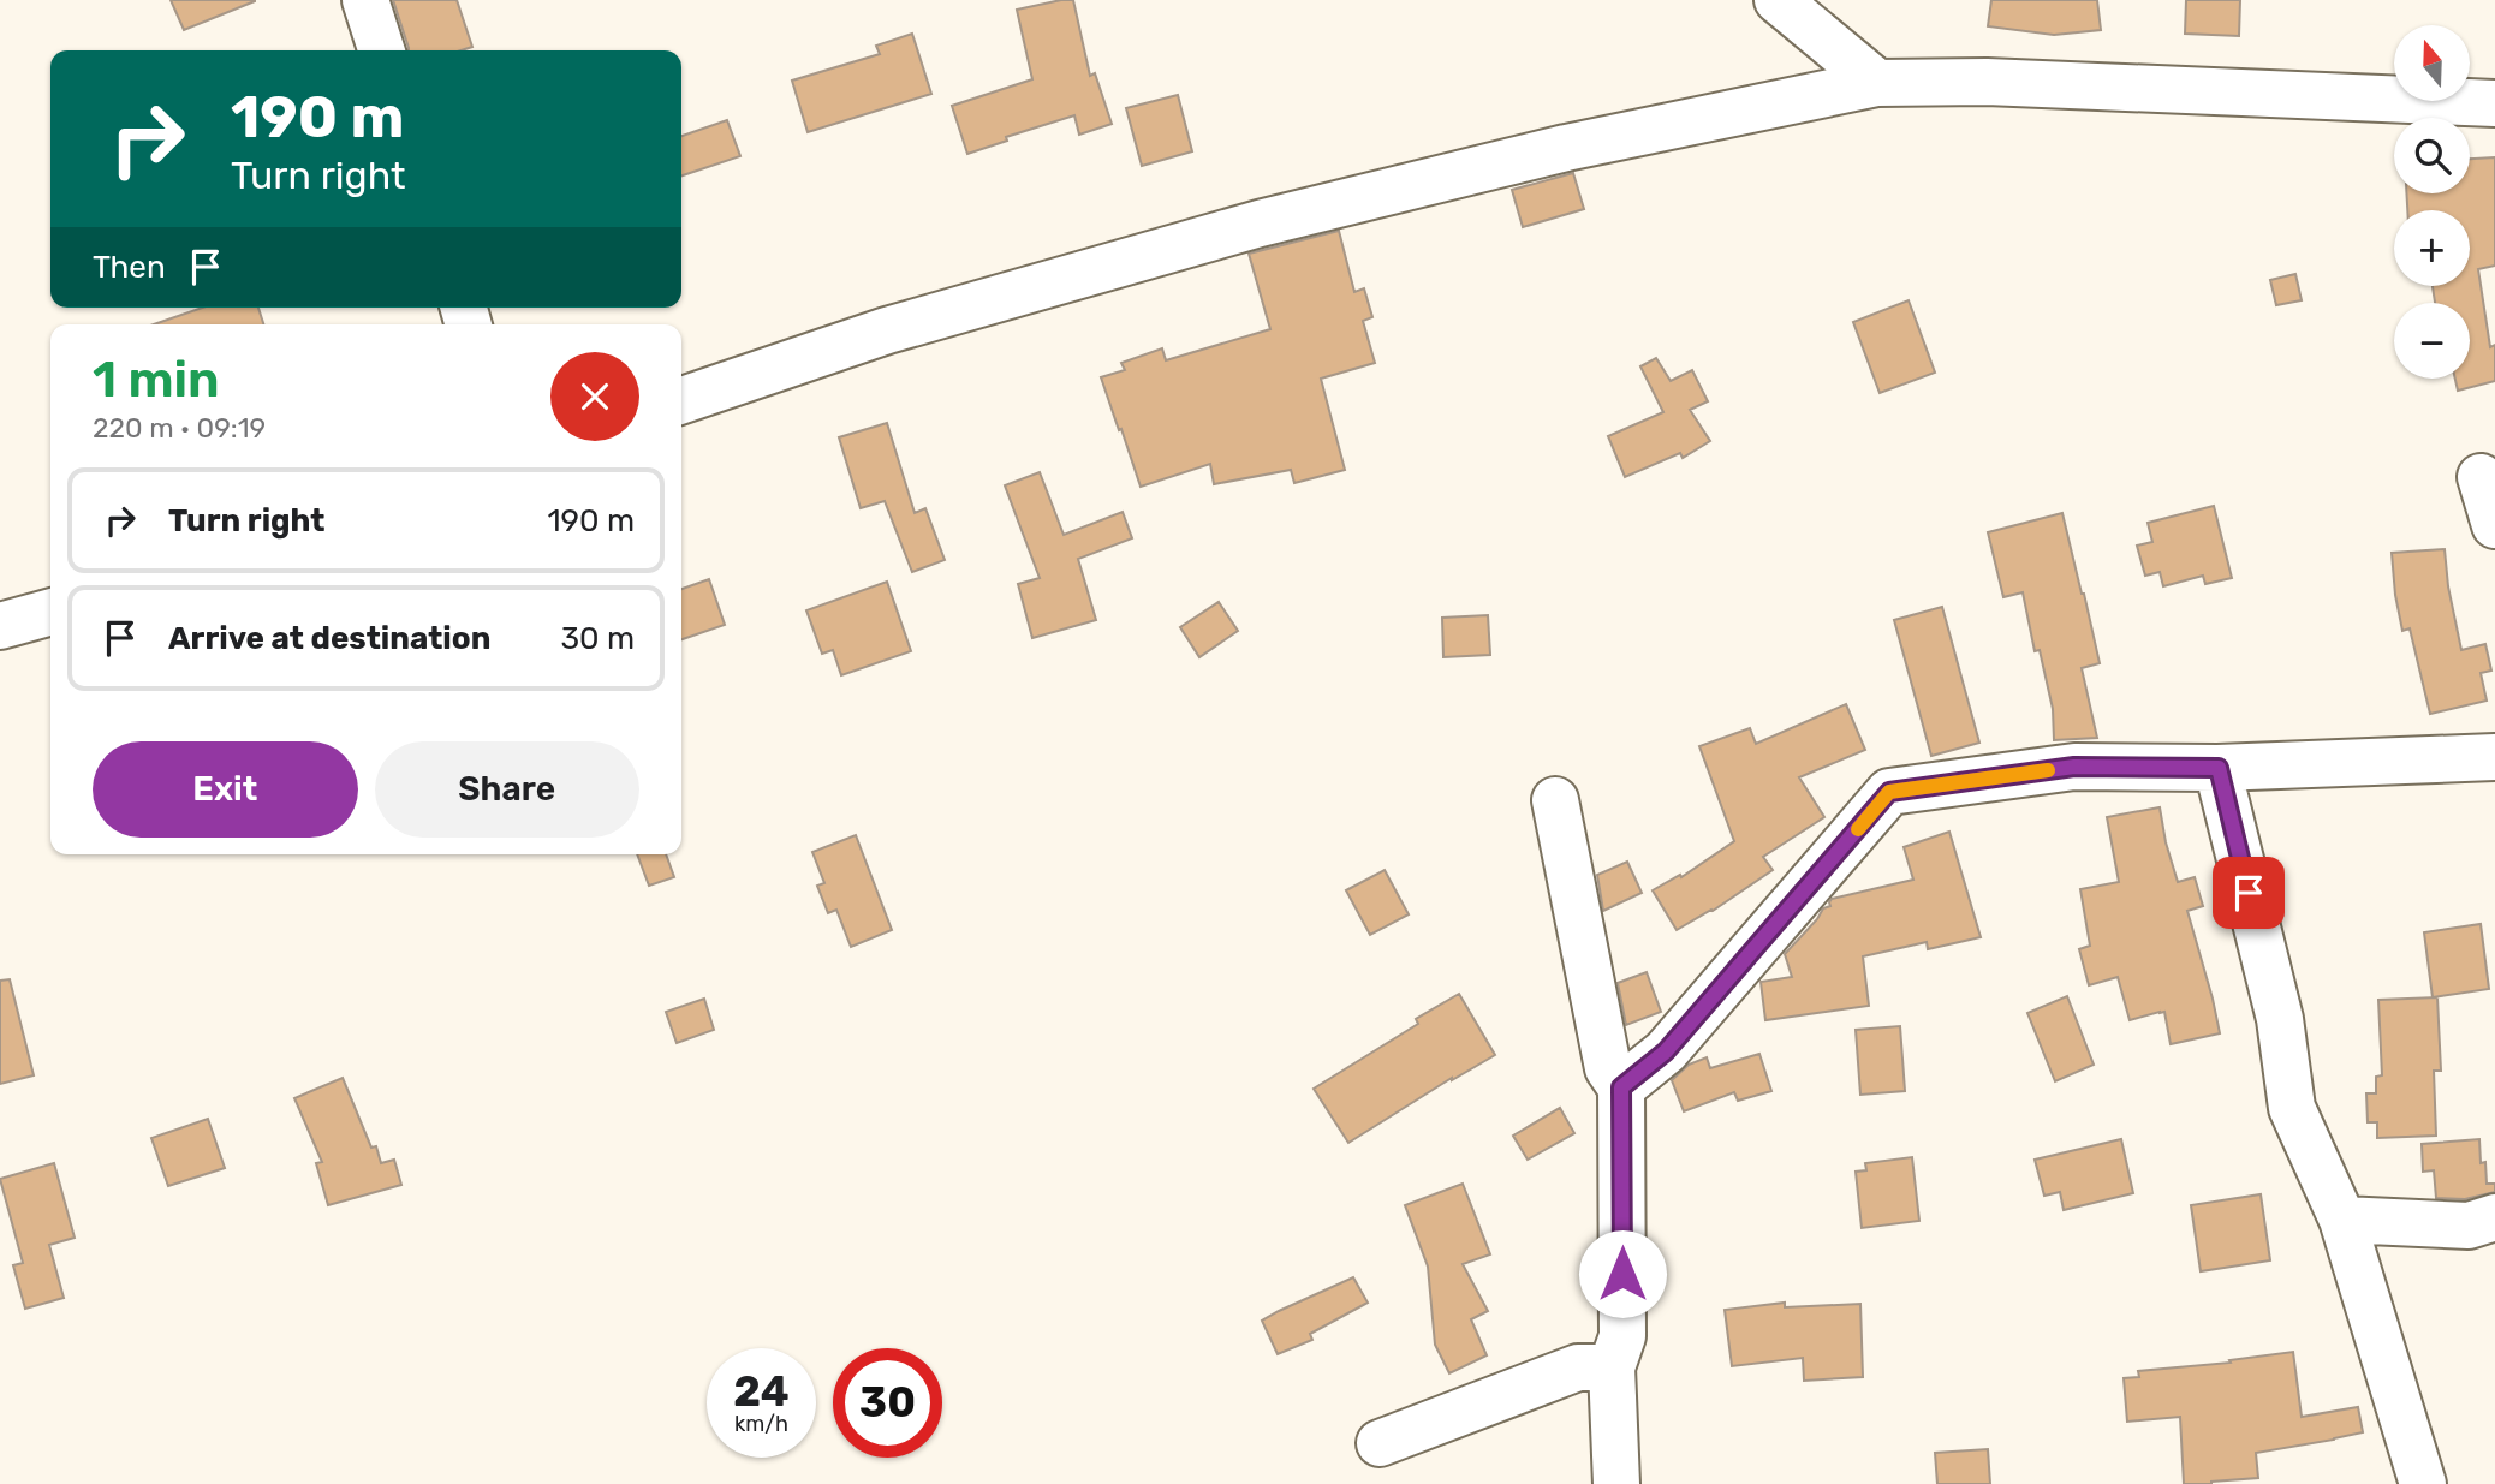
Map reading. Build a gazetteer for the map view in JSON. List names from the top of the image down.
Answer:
{
  "north": "top",
  "page": {
    "map_buttons": ["+", "−"],
    "turn": ["190 m", "Turn right"],
    "then": "Then",
    "heading": ["1 min", "220 m · 09:19"],
    "list": [
      {
        "name": "Turn right",
        "value": "190 m"
      },
      {
        "name": "Arrive at destination",
        "value": "30 m"
      }
    ],
    "buttons": ["Exit", "Share"],
    "speed": "24 km/h",
    "limit": "30"
  }
}
